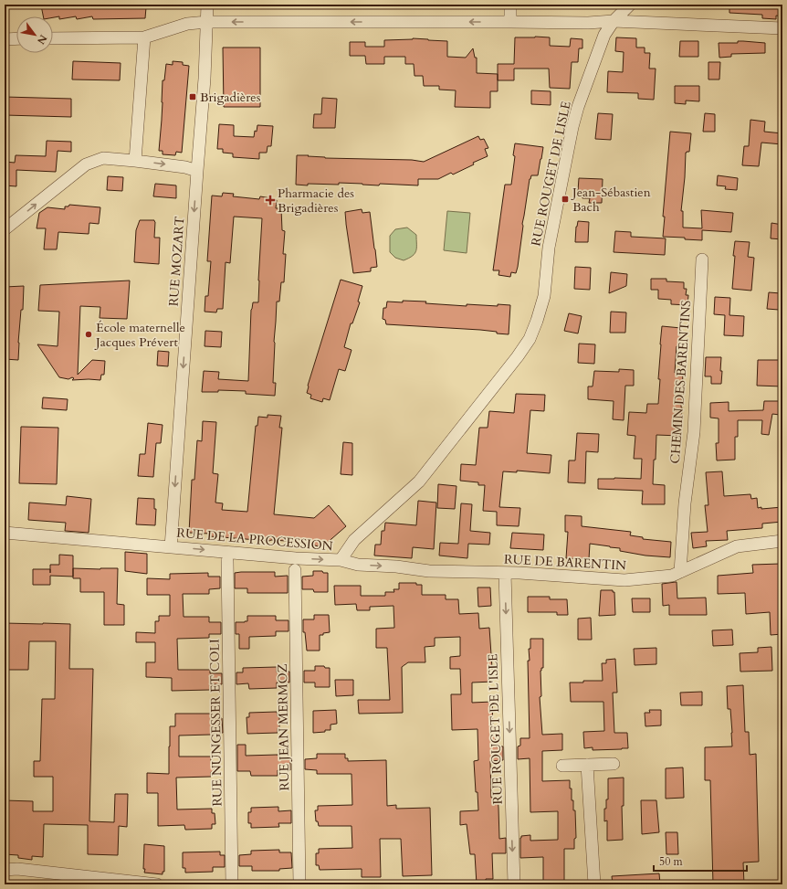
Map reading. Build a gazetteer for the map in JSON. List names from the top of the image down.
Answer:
{
  "streets": {
    "street": [
      "RUE ROUGET DE LISLE",
      "RUE MOZART",
      "CHEMIN DES BARENTINS",
      "RUE DE LA PROCESSION",
      "RUE DE BARENTIN",
      "RUE NUNGESSER ET COLI",
      "RUE JEAN MERMOZ",
      "RUE ROUGET DE L'ISLE"
    ]
  },
  "crossings": [
    ["RUE ROUGET DE LISLE", "RUE DE LA PROCESSION"],
    ["RUE MOZART", "RUE DE LA PROCESSION"],
    ["CHEMIN DES BARENTINS", "RUE DE BARENTIN"],
    ["RUE DE LA PROCESSION", "RUE DE BARENTIN"],
    ["RUE DE LA PROCESSION", "RUE NUNGESSER ET COLI"],
    ["RUE DE BARENTIN", "RUE ROUGET DE L'ISLE"]
  ],
  "one_way": ["RUE MOZART", "RUE DE BARENTIN"],
  "places": {
    "transit": ["Brigadières", "Jean-Sébastien Bach"],
    "health": ["Pharmacie des Brigadières"],
    "other": ["École maternelle Jacques Prévert"]
  },
  "scale_bar": "50 m",
  "north": "bottom right"
}
